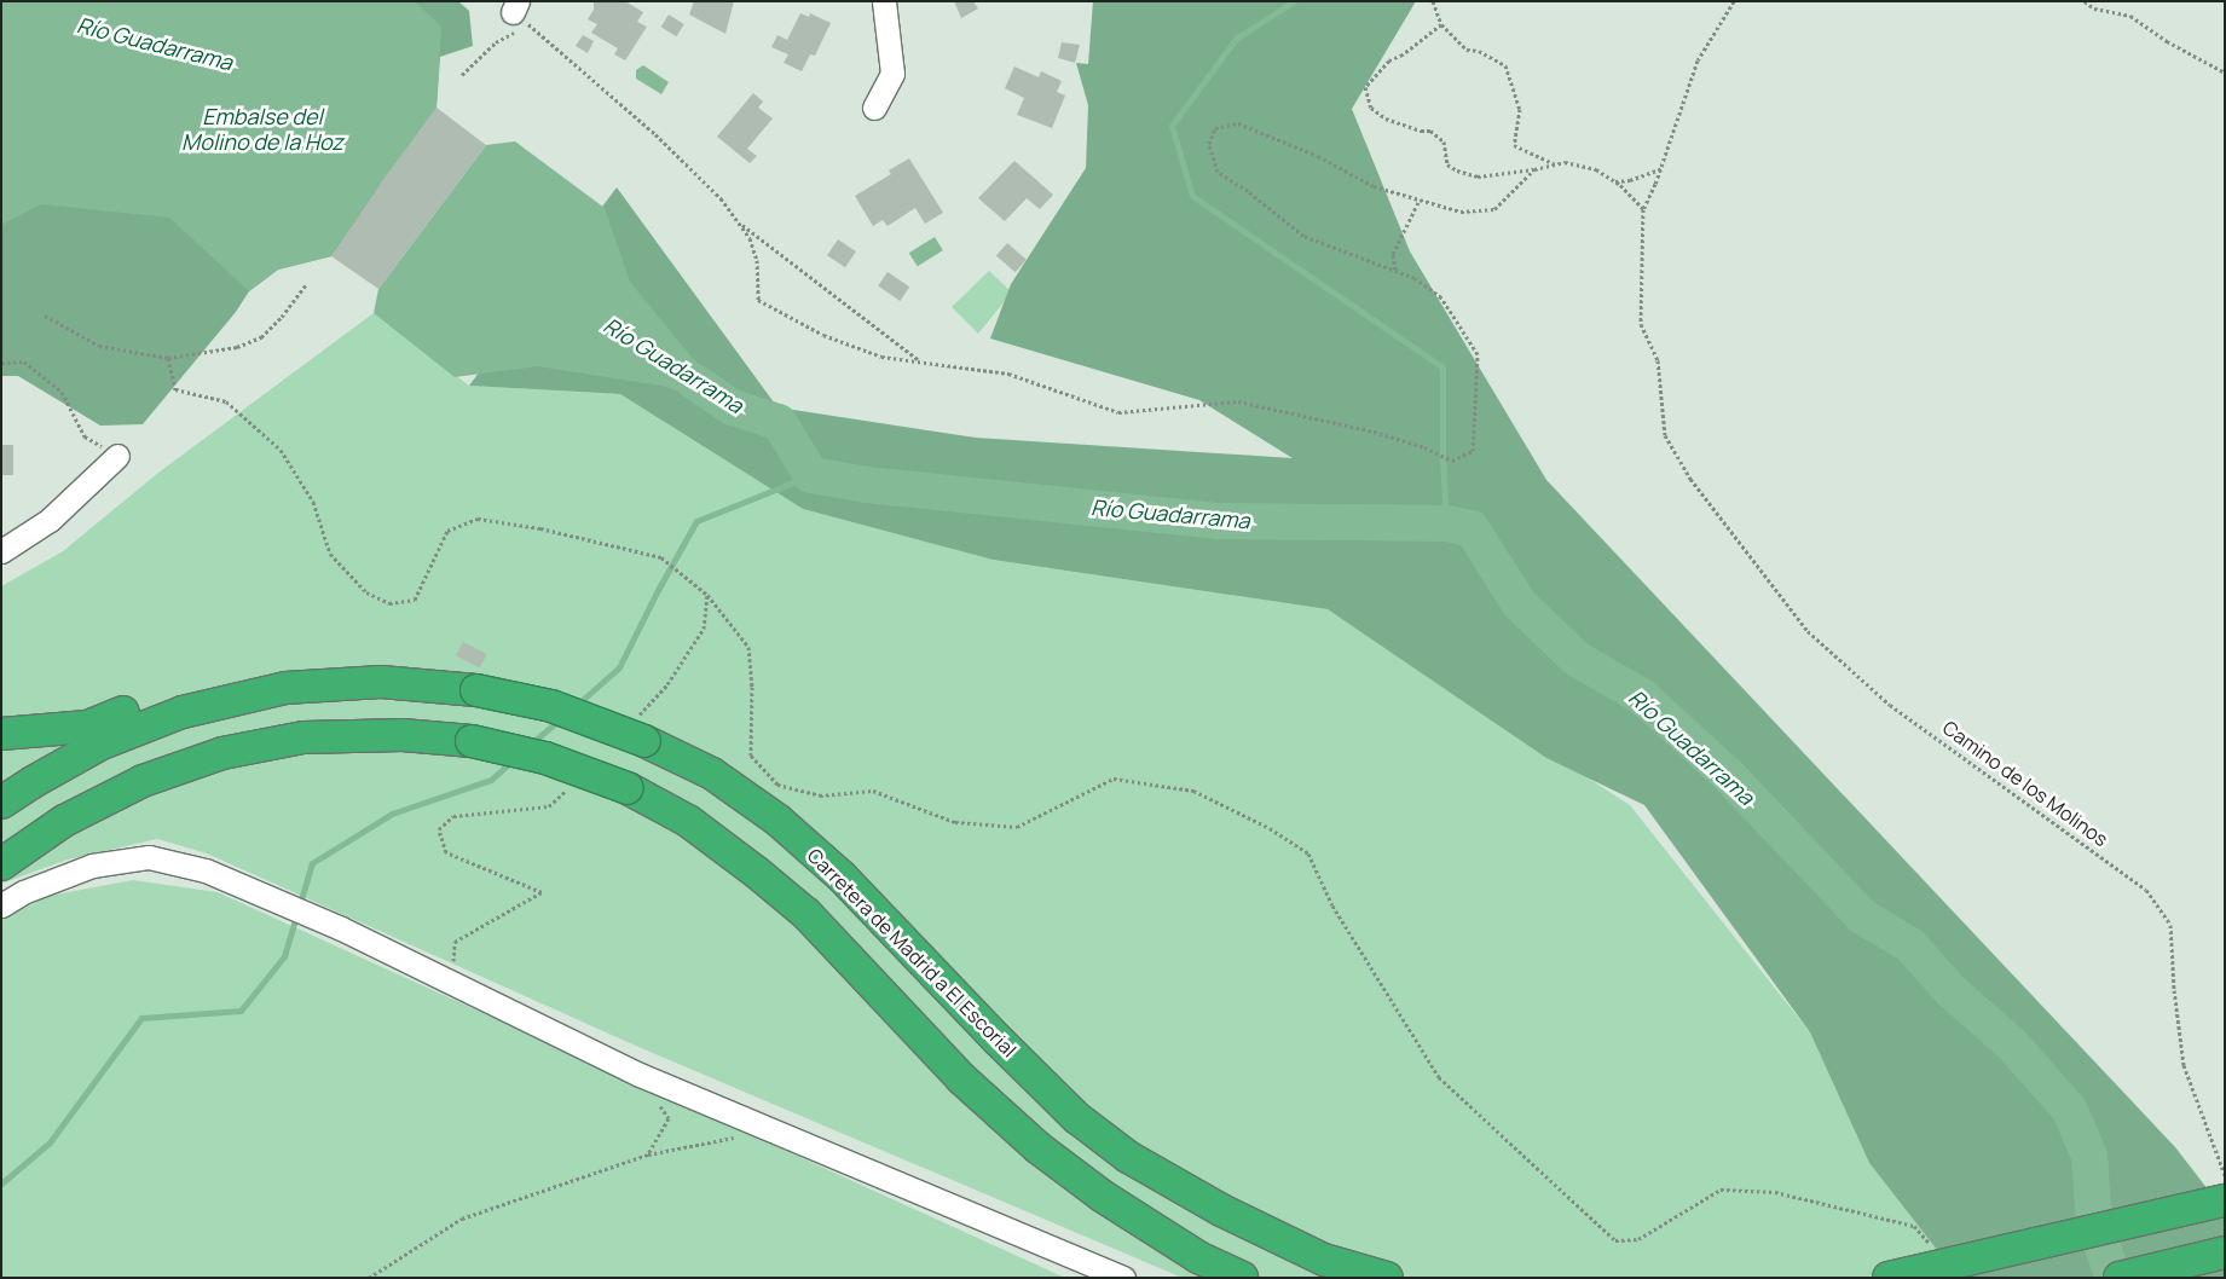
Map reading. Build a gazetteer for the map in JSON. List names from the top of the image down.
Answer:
{
  "streets": {
    "highway": ["Carretera de Madrid a El Escorial"],
    "path": ["Camino de los Molinos"]
  },
  "water": ["Río Guadarrama", "Embalse del Molino de la Hoz"]
}
